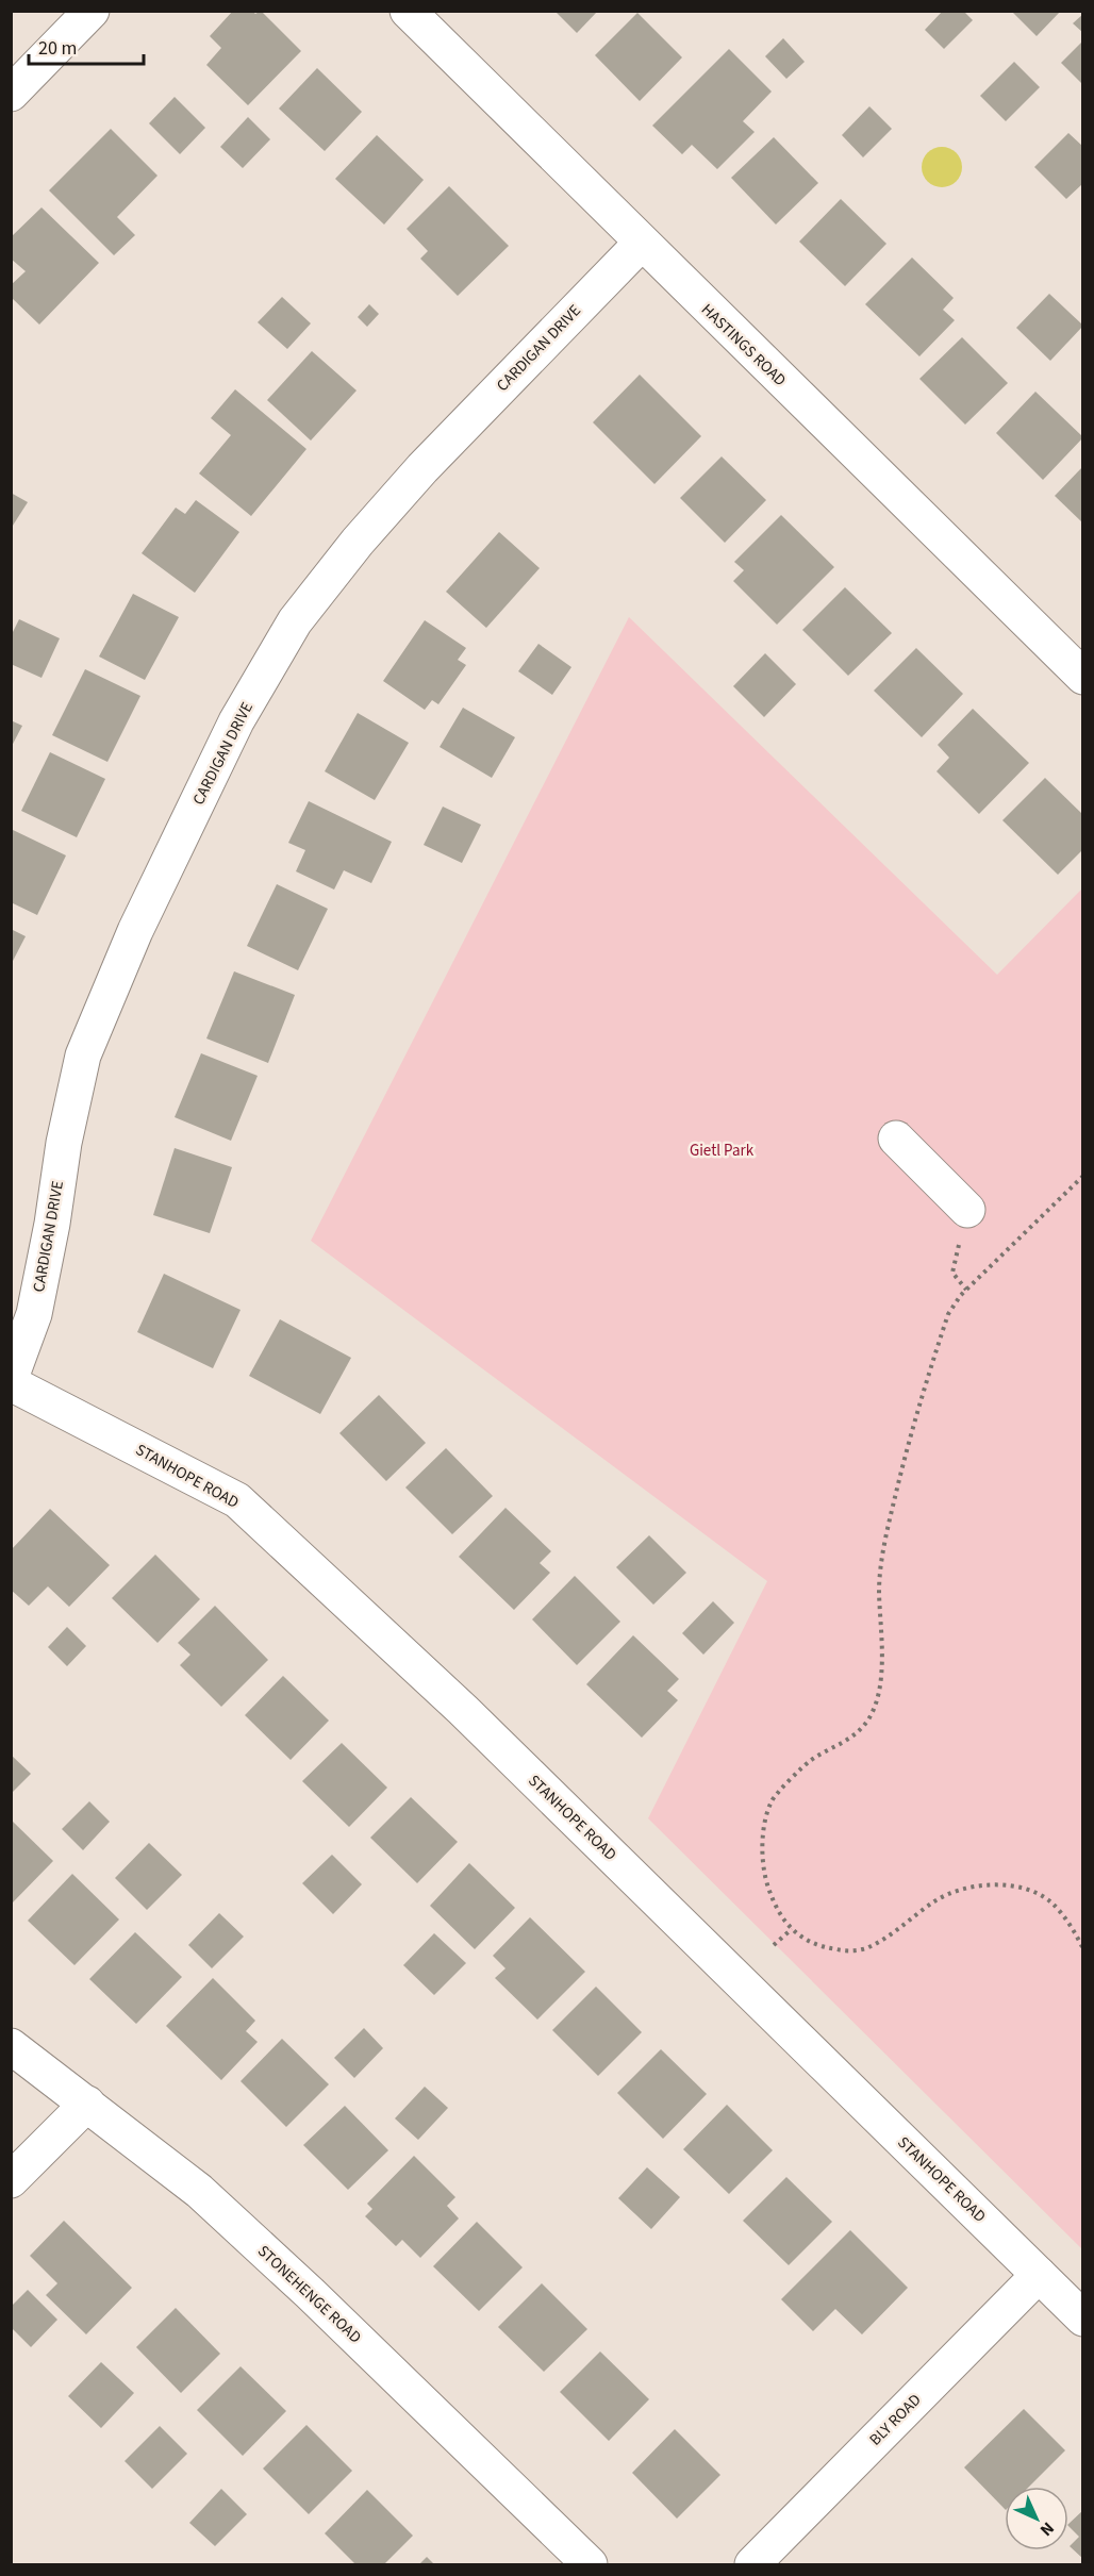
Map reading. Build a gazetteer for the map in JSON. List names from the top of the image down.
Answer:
{
  "streets": {
    "street": [
      "HASTINGS ROAD",
      "CARDIGAN DRIVE",
      "STANHOPE ROAD",
      "STONEHENGE ROAD",
      "BLY ROAD"
    ]
  },
  "crossings": [
    ["HASTINGS ROAD", "CARDIGAN DRIVE"],
    ["STANHOPE ROAD", "BLY ROAD"]
  ],
  "parks": ["Gietl Park"],
  "scale_bar": "20 m",
  "north": "bottom right"
}
